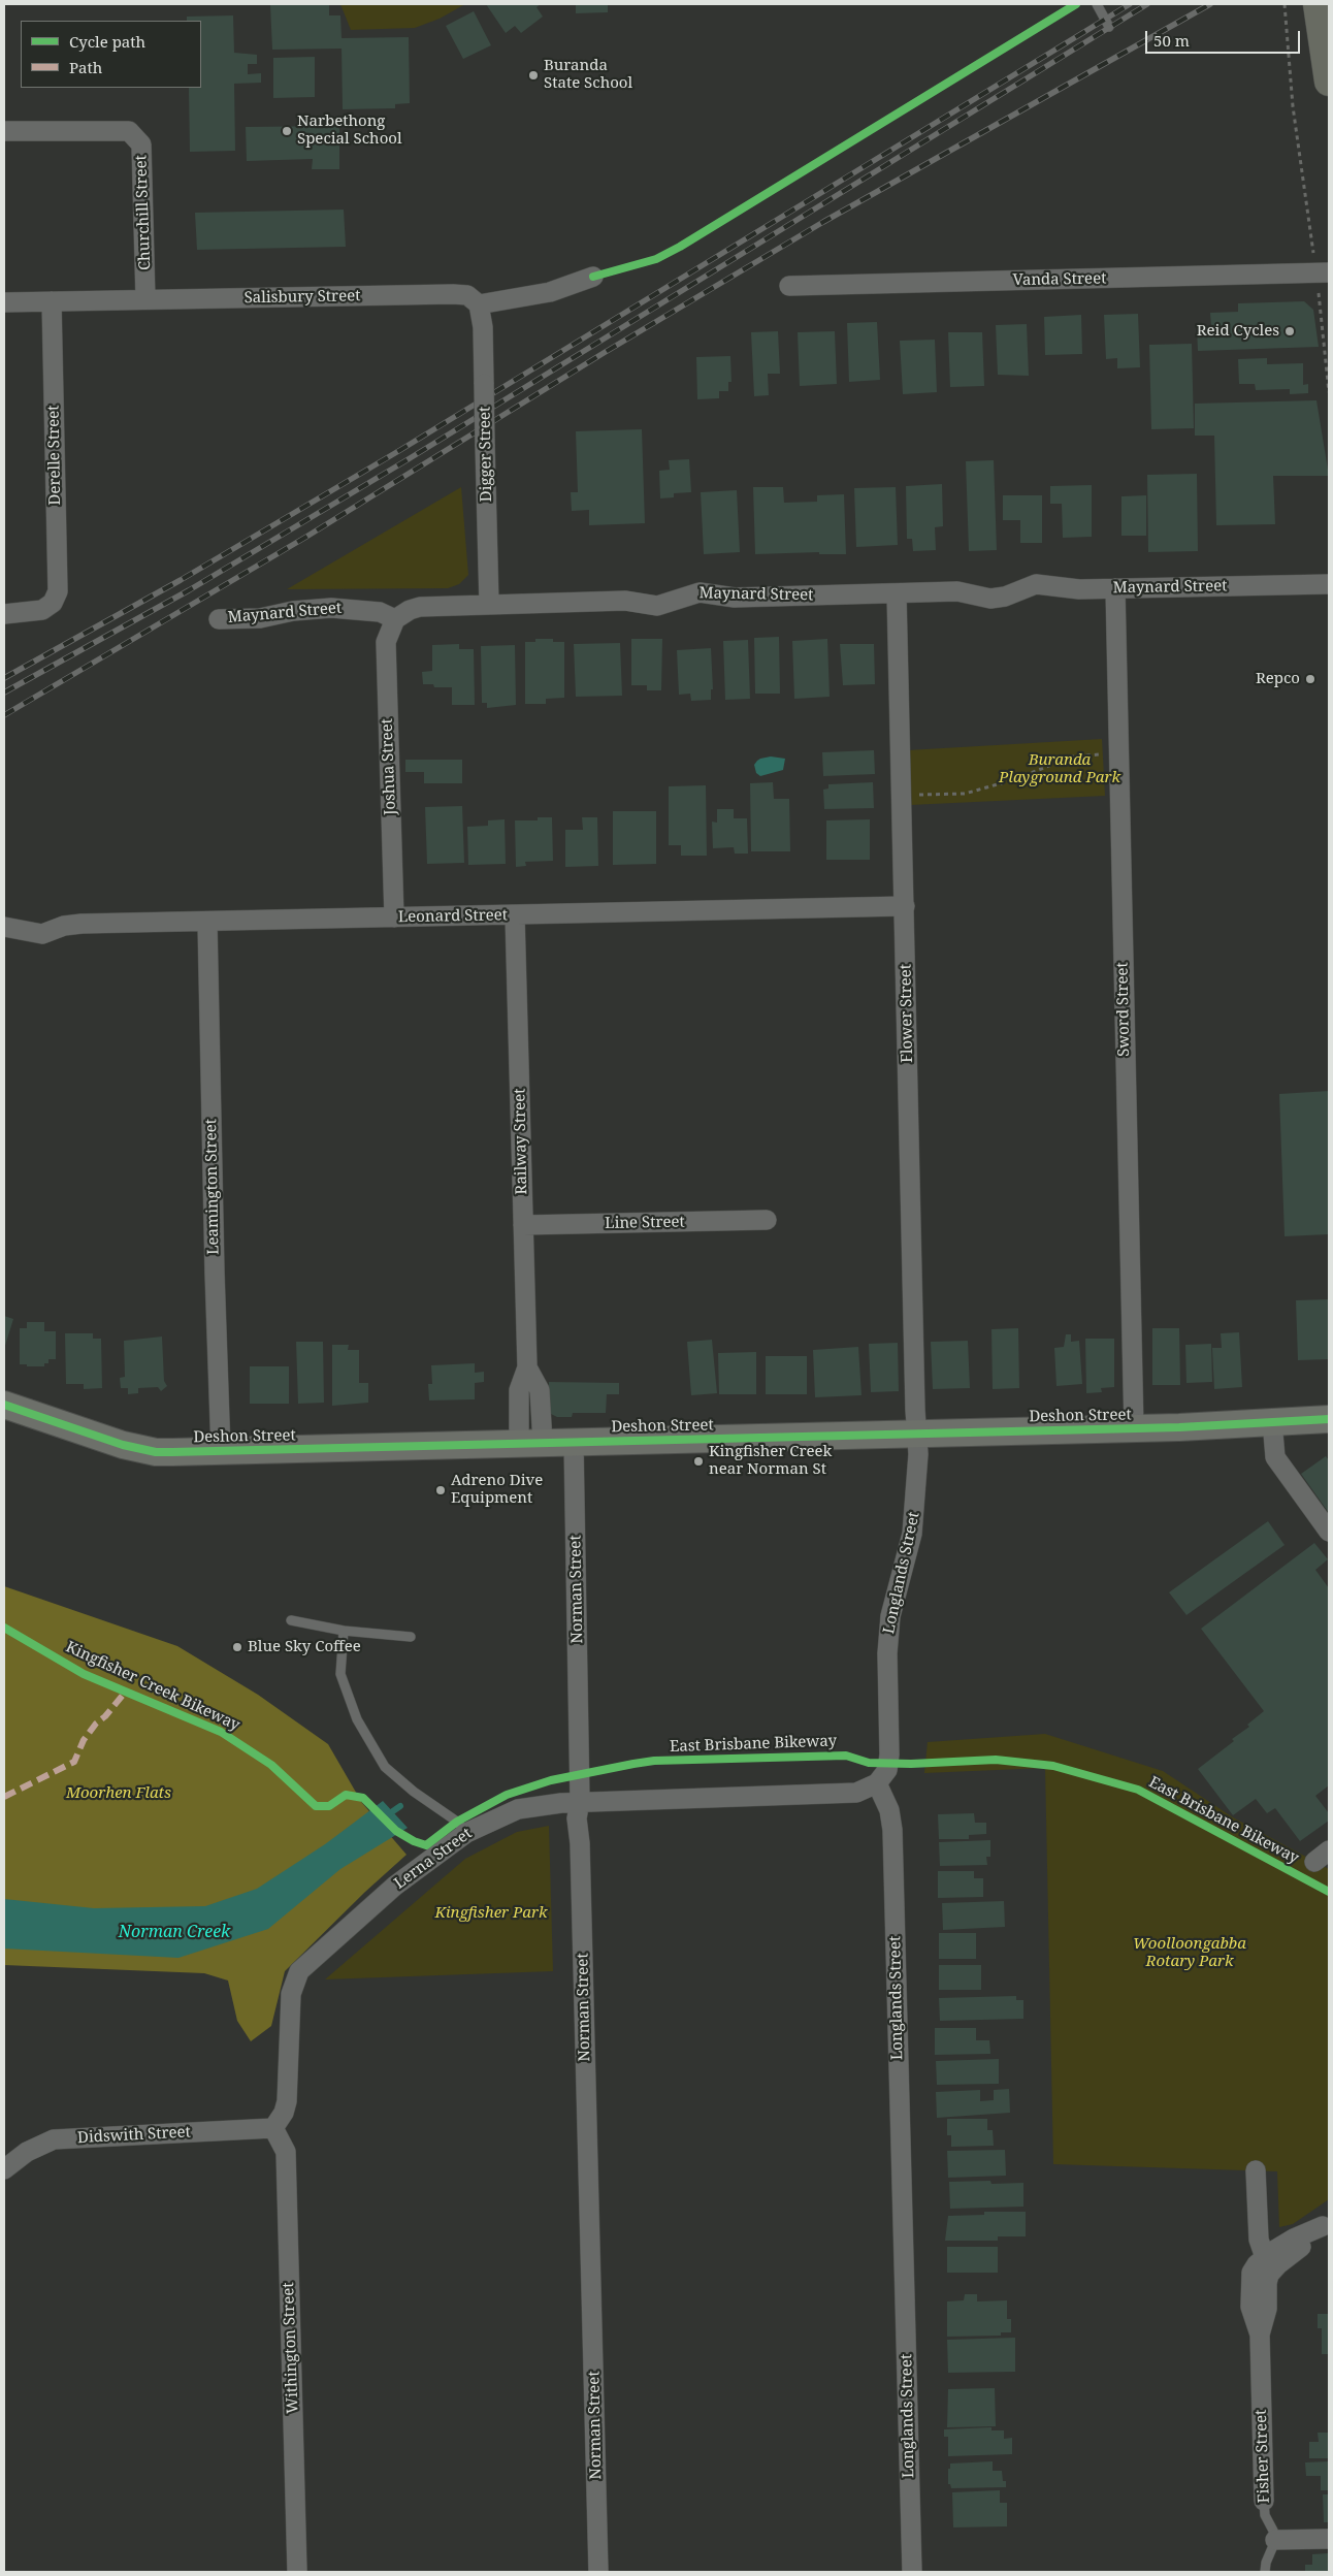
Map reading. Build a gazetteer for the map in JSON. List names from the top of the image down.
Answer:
{
  "streets": {
    "street": [
      "Churchill Street",
      "Vanda Street",
      "Salisbury Street",
      "Digger Street",
      "Derelle Street",
      "Maynard Street",
      "Joshua Street",
      "Leonard Street",
      "Sword Street",
      "Flower Street",
      "Railway Street",
      "Leamington Street",
      "Line Street",
      "Deshon Street",
      "Longlands Street",
      "Norman Street",
      "Lerna Street",
      "Didswith Street",
      "Withington Street",
      "Fisher Street"
    ],
    "cycle path": ["Kingfisher Creek Bikeway"]
  },
  "crossings": [
    ["Churchill Street", "Salisbury Street"],
    ["Salisbury Street", "Digger Street"],
    ["Salisbury Street", "Derelle Street"],
    ["Digger Street", "Maynard Street"],
    ["Maynard Street", "Joshua Street"],
    ["Maynard Street", "Sword Street"],
    ["Maynard Street", "Flower Street"],
    ["Joshua Street", "Leonard Street"],
    ["Leonard Street", "Flower Street"],
    ["Leonard Street", "Railway Street"],
    ["Leonard Street", "Leamington Street"],
    ["Sword Street", "Deshon Street"],
    ["Flower Street", "Deshon Street"],
    ["Flower Street", "Longlands Street"],
    ["Railway Street", "Line Street"],
    ["Railway Street", "Deshon Street"],
    ["Leamington Street", "Deshon Street"],
    ["Deshon Street", "Longlands Street"],
    ["Deshon Street", "Norman Street"],
    ["Longlands Street", "Lerna Street"],
    ["Norman Street", "Lerna Street"],
    ["Lerna Street", "Didswith Street"],
    ["Lerna Street", "Withington Street"],
    ["Didswith Street", "Withington Street"]
  ],
  "water": ["Norman Creek"],
  "parks": [
    "Buranda Playground Park",
    "Moorhen Flats",
    "Kingfisher Park",
    "Woolloongabba Rotary Park"
  ],
  "places": [
    "Buranda State School",
    "Narbethong Special School",
    "Reid Cycles",
    "Repco",
    "Kingfisher Creek near Norman St",
    "Adreno Dive Equipment",
    "Blue Sky Coffee"
  ],
  "legend": ["Cycle path", "Path"],
  "scale_bar": "50 m"
}
